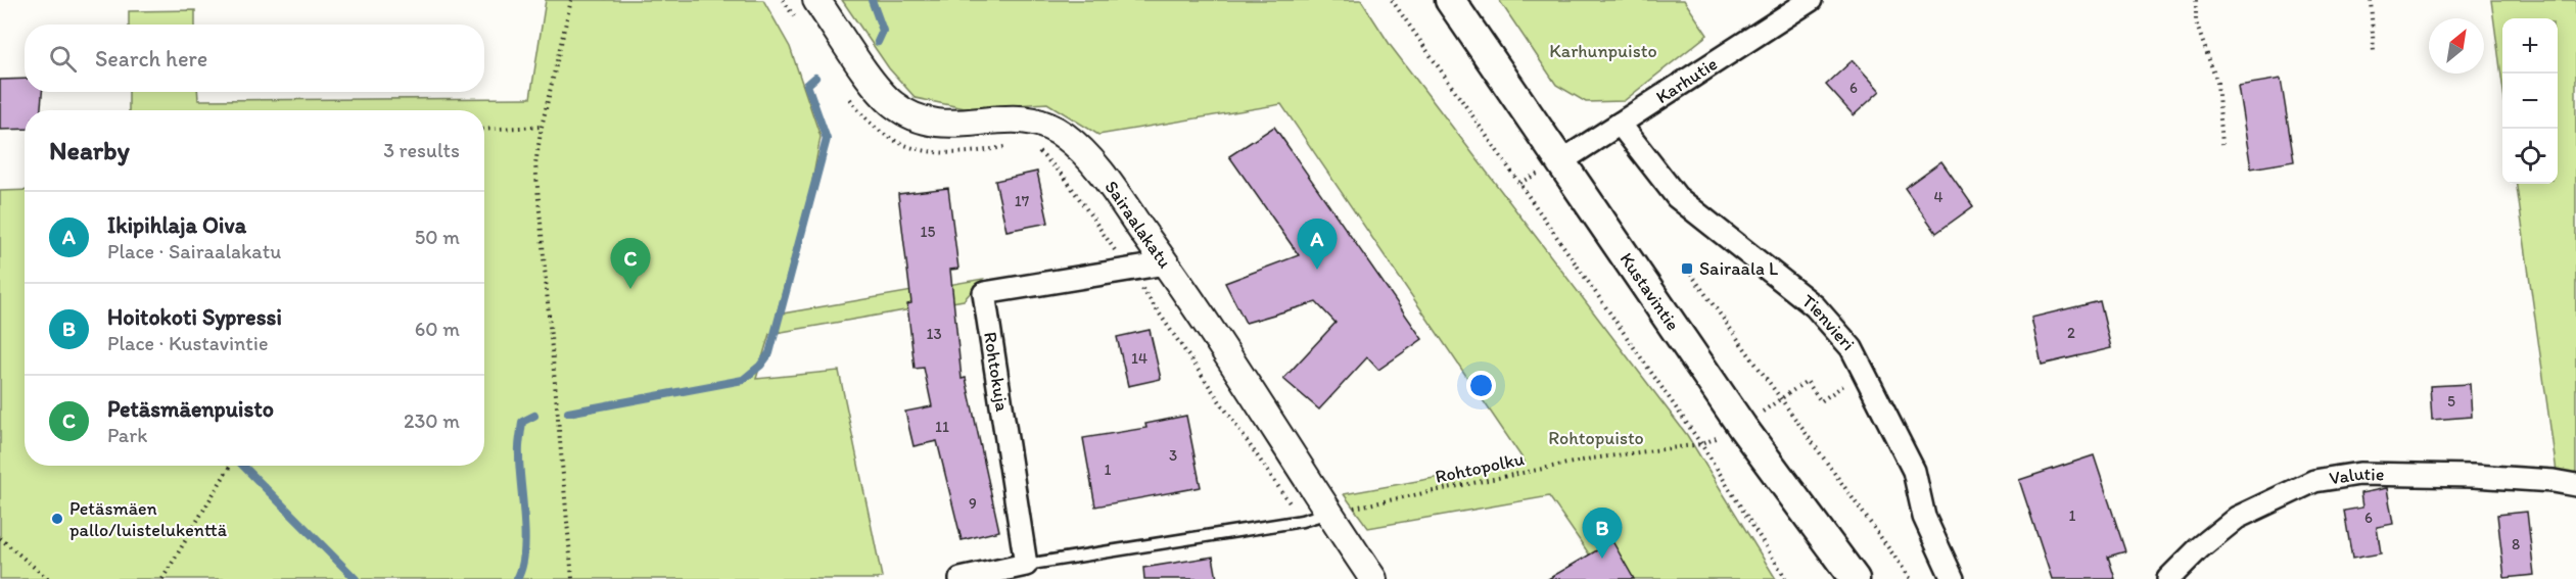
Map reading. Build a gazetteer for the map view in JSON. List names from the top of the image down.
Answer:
{
  "streets": {
    "main road": ["Kustavintie"],
    "street": [
      "Karhutie",
      "Sairaalakatu",
      "Tienvieri",
      "Rohtokuja",
      "Valutie"
    ],
    "path": ["Rohtopolku"]
  },
  "crossings": [
    ["Karhutie", "Kustavintie"],
    ["Karhutie", "Tienvieri"],
    ["Sairaalakatu", "Rohtokuja"],
    ["Sairaalakatu", "Rohtopolku"],
    ["Kustavintie", "Rohtopolku"],
    ["Tienvieri", "Rohtopolku"]
  ],
  "parks": ["Karhunpuisto", "Rohtopuisto"],
  "places": {
    "transit": ["Sairaala L"],
    "other": ["Petäsmäen pallo/luistelukenttä"]
  },
  "house_numbers": [
    "6",
    "4",
    "17",
    "15",
    "2",
    "13",
    "14",
    "5",
    "11",
    "3",
    "1",
    "9",
    "1",
    "6",
    "8"
  ],
  "north": "top right",
  "page": {
    "map_buttons": ["+", "−"],
    "search": "Search here",
    "heading": ["Nearby", "3 results"],
    "list": [
      {
        "mark": "A",
        "name": "Ikipihlaja Oiva",
        "note": "Place · Sairaalakatu",
        "value": "50 m"
      },
      {
        "mark": "B",
        "name": "Hoitokoti Sypressi",
        "note": "Place · Kustavintie",
        "value": "60 m"
      },
      {
        "mark": "C",
        "name": "Petäsmäenpuisto",
        "note": "Park",
        "value": "230 m"
      }
    ],
    "pins": ["A", "C", "B"]
  }
}
